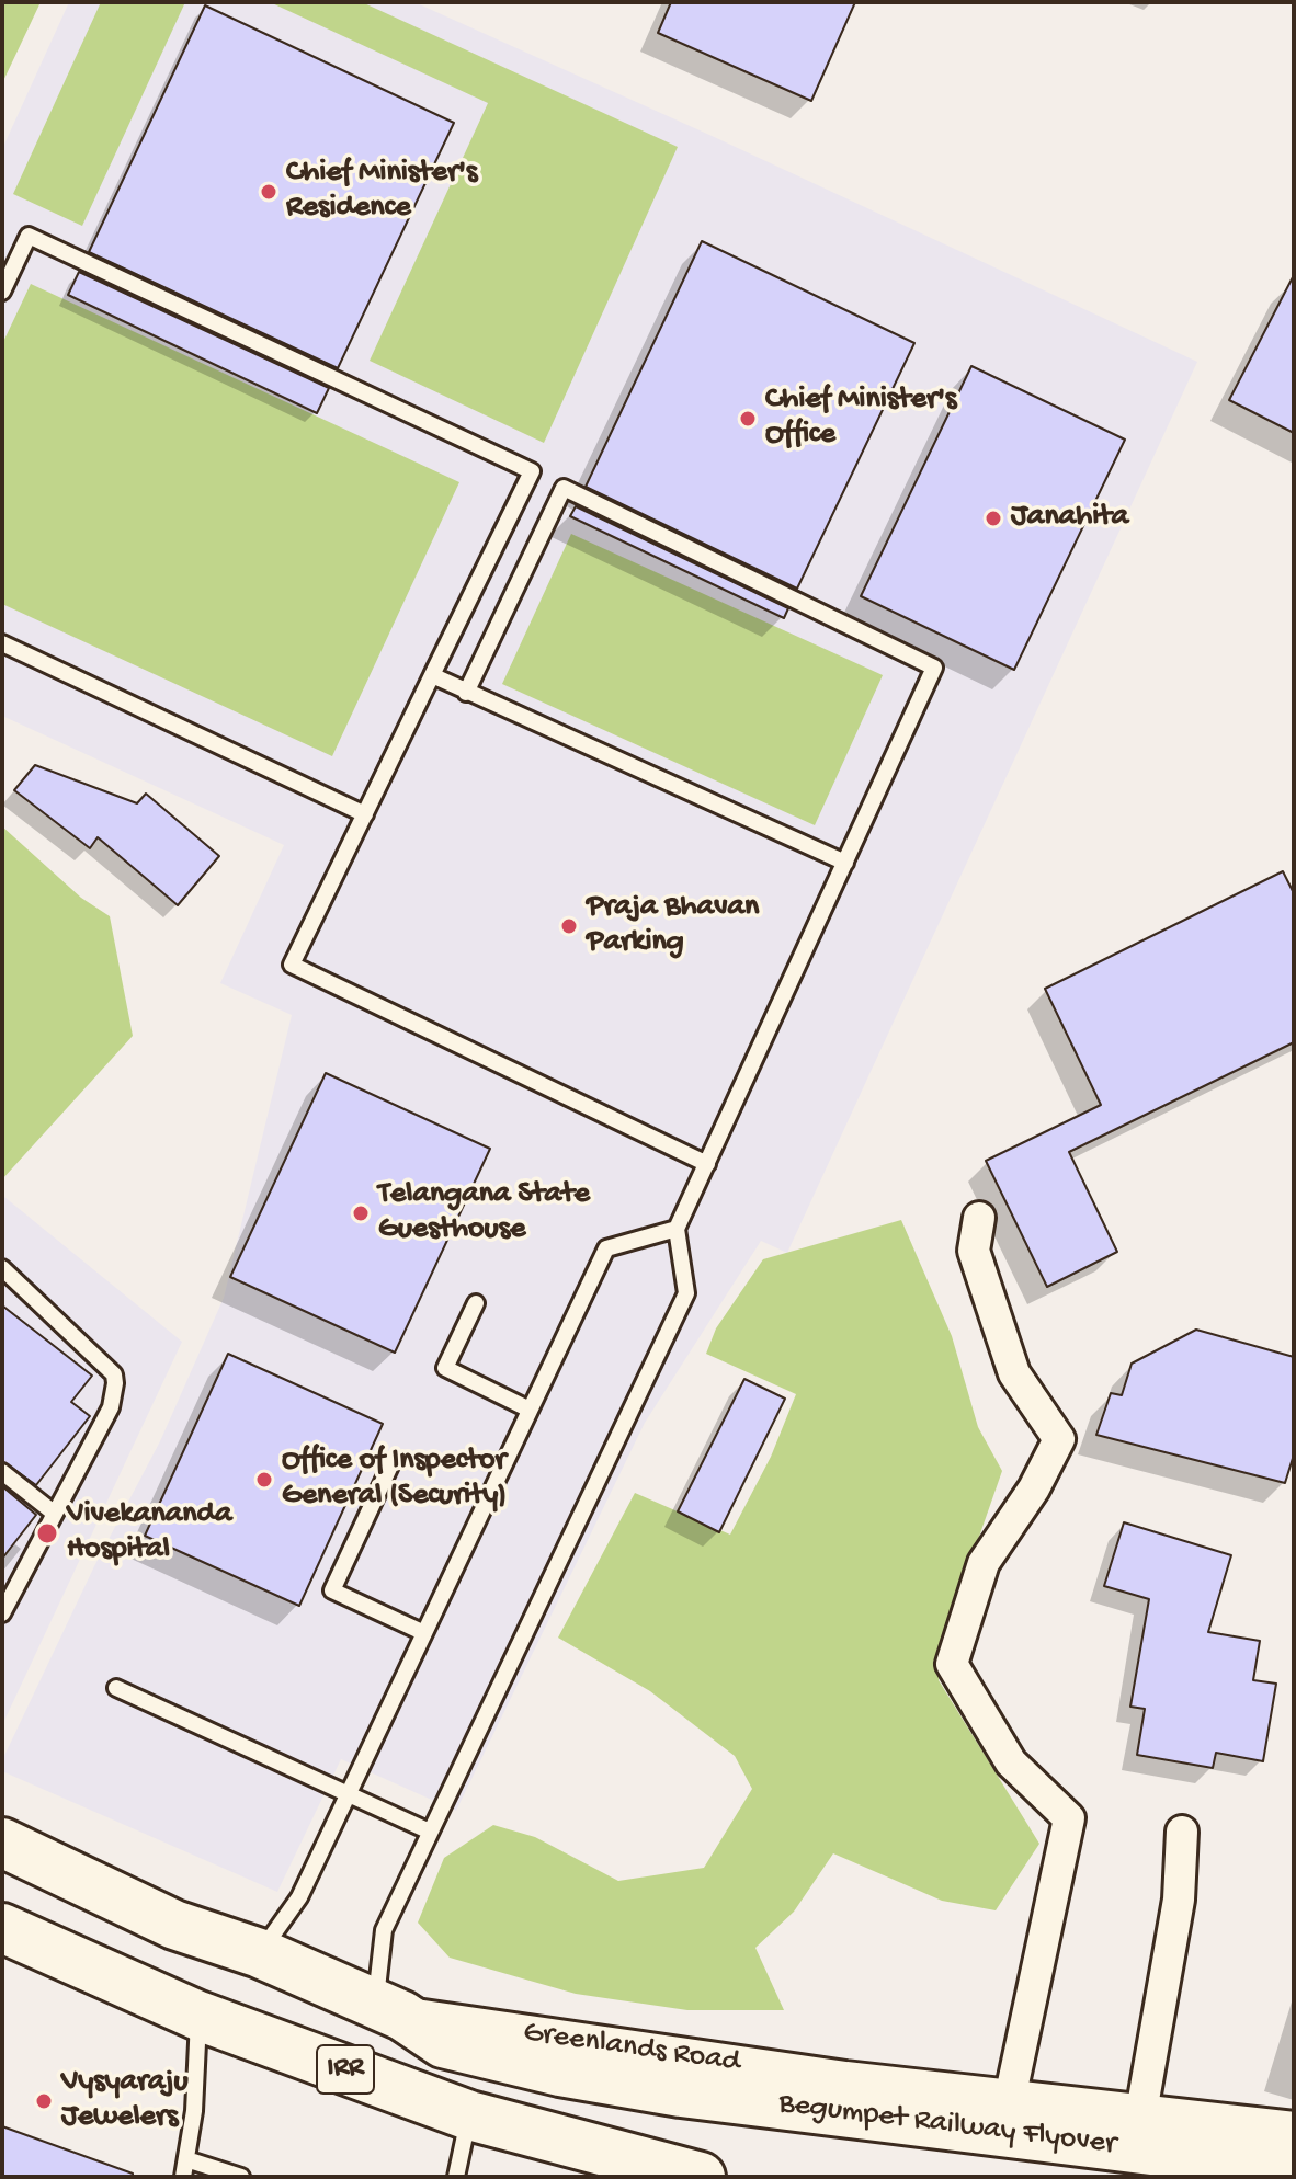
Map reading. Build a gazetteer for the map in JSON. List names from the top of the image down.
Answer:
{
  "streets": {
    "main road": ["Greenlands Road", "IRR", "Begumpet Railway Flyover"]
  },
  "crossings": [
    ["Greenlands Road", "Begumpet Railway Flyover"]
  ],
  "places": [
    "Chief Minister's Residence",
    "Chief Minister's Office",
    "Janahita",
    "Praja Bhavan Parking",
    "Telangana State Guesthouse",
    "Office of Inspector General (Security)",
    "Vivekananda Hospital",
    "Vysyaraju Jewelers"
  ]
}
